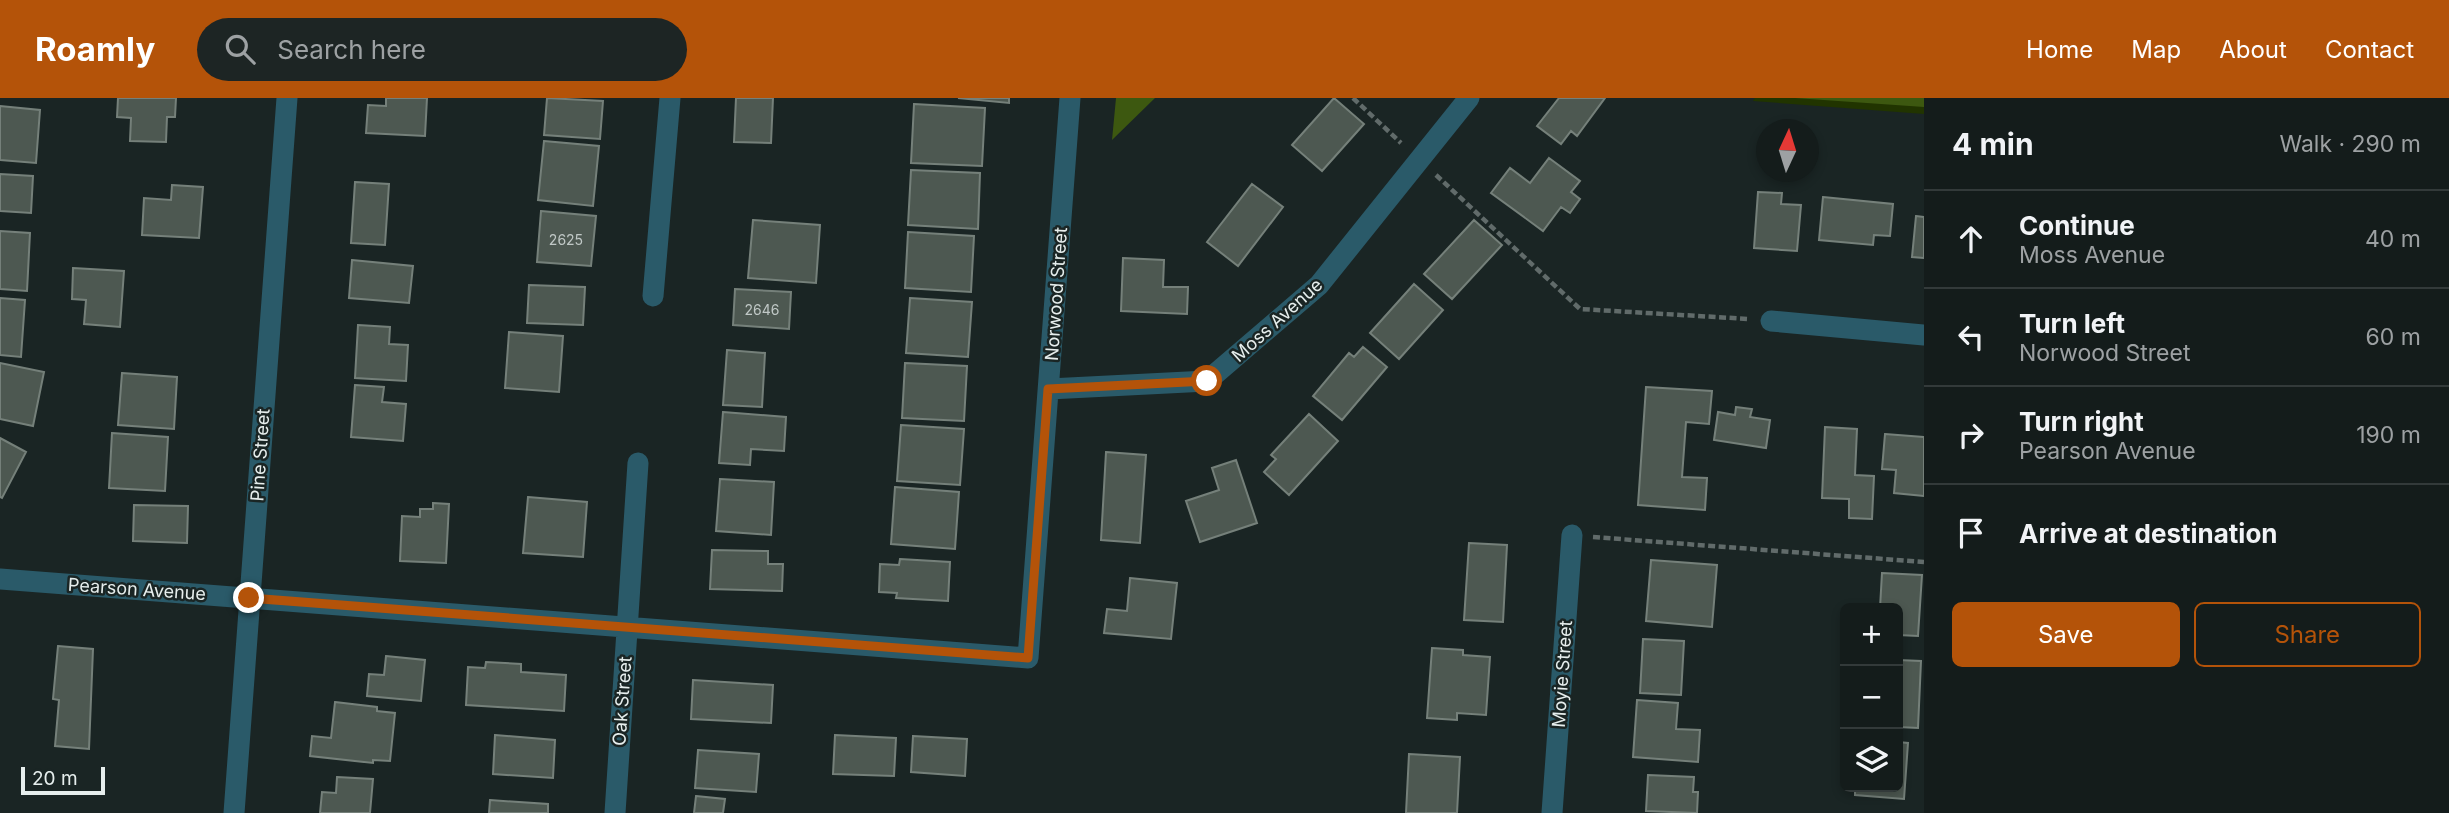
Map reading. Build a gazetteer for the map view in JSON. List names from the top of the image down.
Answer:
{
  "streets": {
    "street": [
      "Norwood Street",
      "Moss Avenue",
      "Pine Street",
      "Pearson Avenue",
      "Moyie Street",
      "Oak Street"
    ]
  },
  "crossings": [
    ["Norwood Street", "Moss Avenue"],
    ["Norwood Street", "Pearson Avenue"],
    ["Pine Street", "Pearson Avenue"],
    ["Pearson Avenue", "Oak Street"]
  ],
  "house_numbers": ["2625", "2646"],
  "scale_bar": "20 m",
  "north": "top",
  "page": {
    "header": "Roamly",
    "search": "Search here",
    "nav": [
      "Home",
      "Map",
      "About",
      "Contact"
    ],
    "heading": ["4 min", "Walk · 290 m"],
    "list": [
      ["Continue", "Moss Avenue", "40 m"],
      ["Turn left", "Norwood Street", "60 m"],
      ["Turn right", "Pearson Avenue", "190 m"],
      "Arrive at destination"
    ],
    "buttons": ["Save", "Share"],
    "map_buttons": ["+", "−"],
    "scale": "20 m"
  }
}
